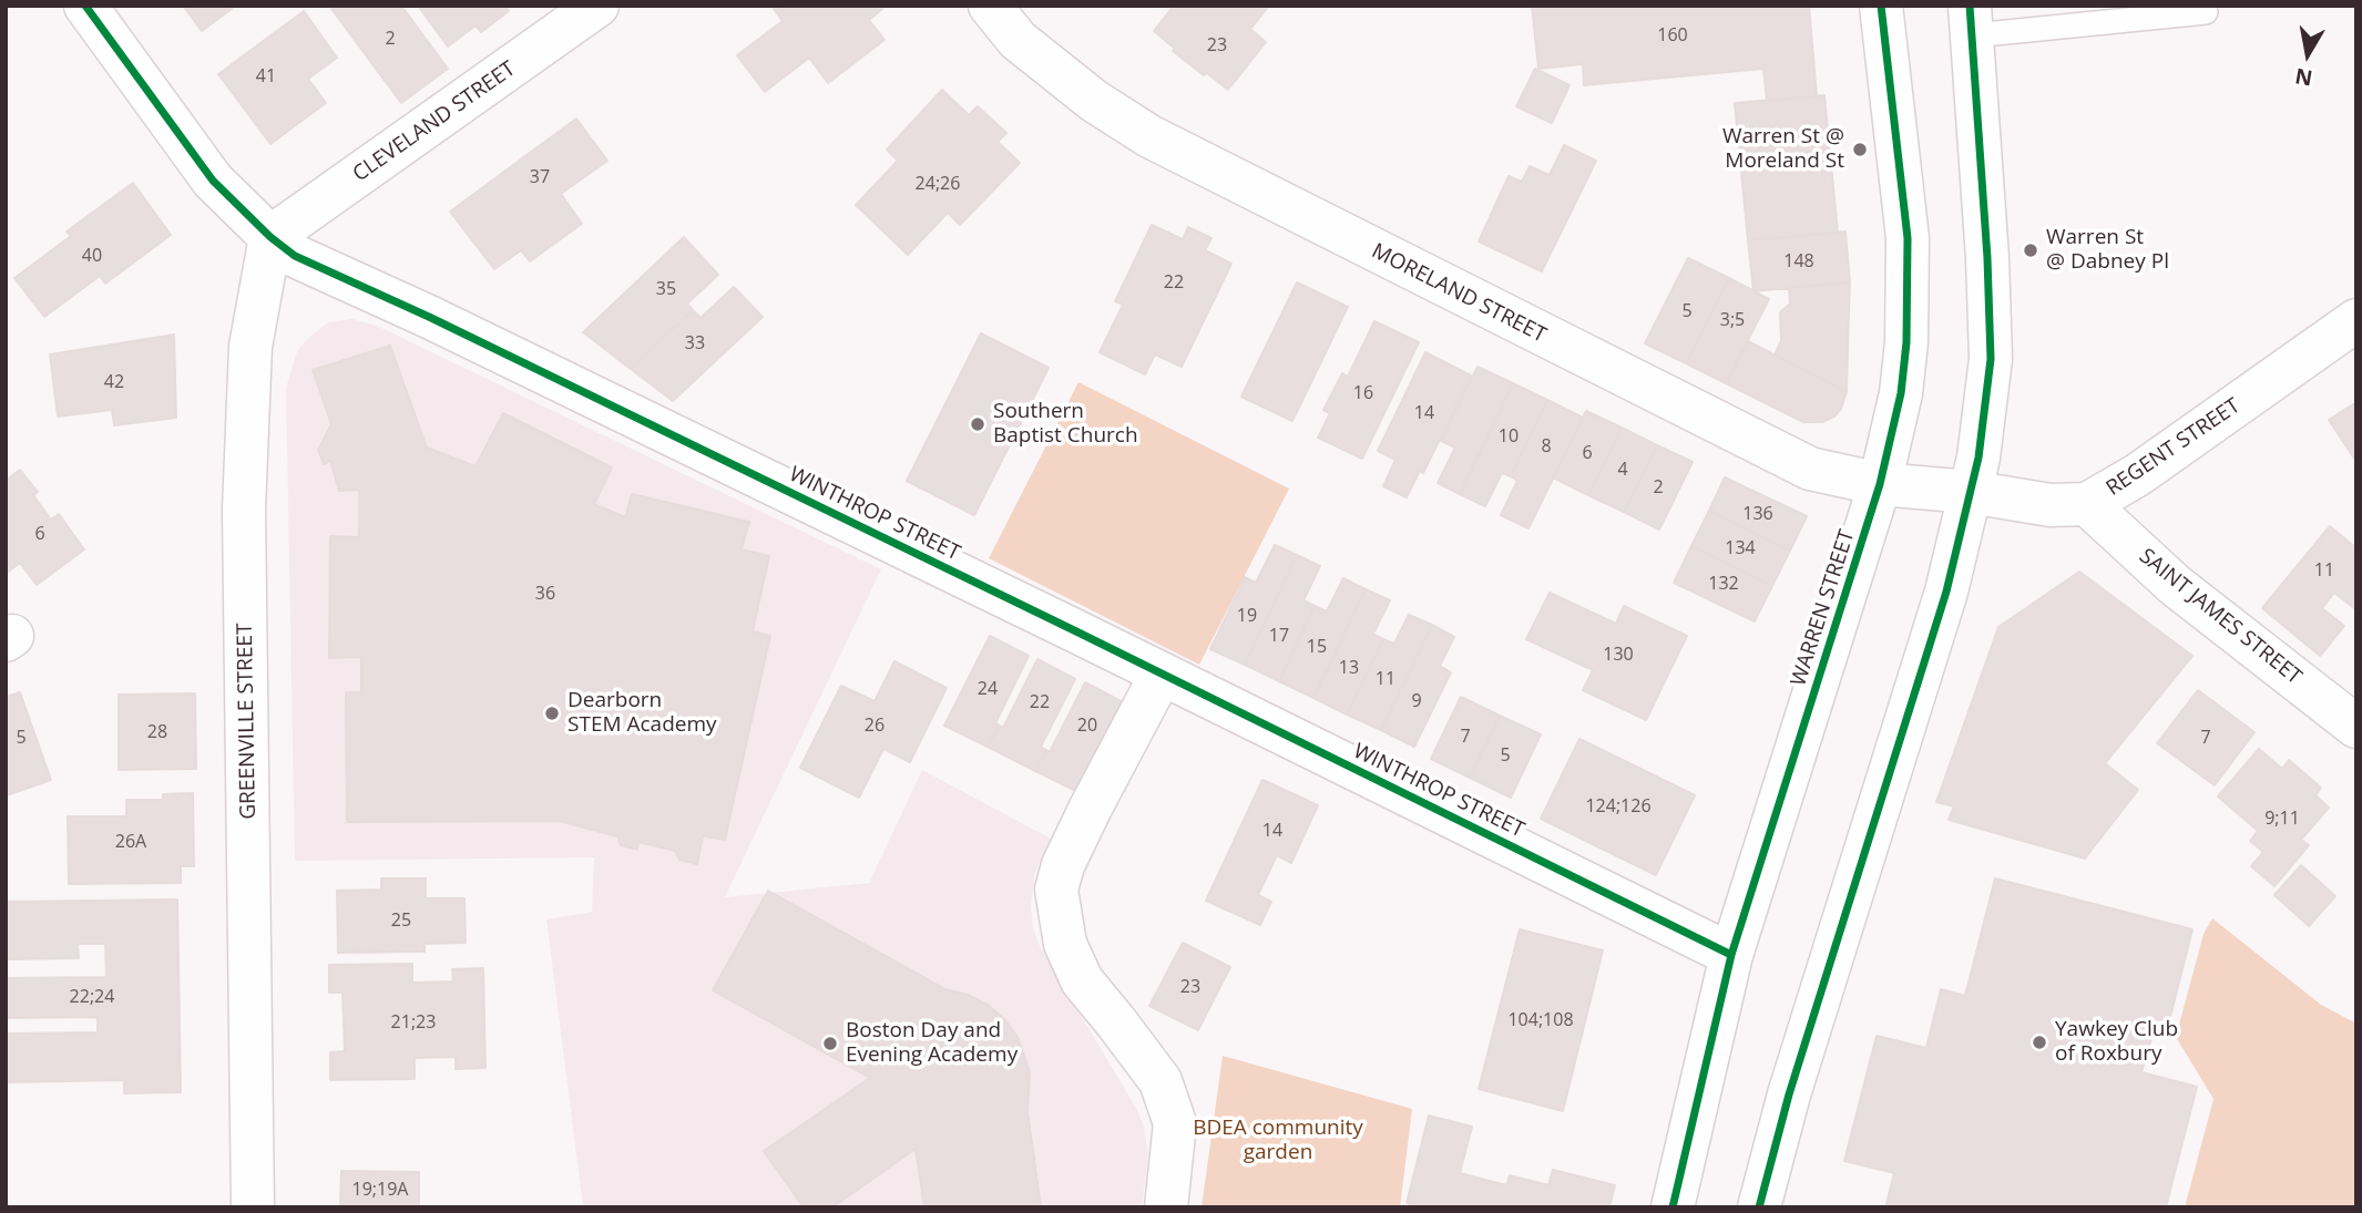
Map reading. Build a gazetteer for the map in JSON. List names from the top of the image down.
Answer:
{
  "streets": {
    "street": [
      "CLEVELAND STREET",
      "MORELAND STREET",
      "REGENT STREET",
      "WINTHROP STREET",
      "WARREN STREET",
      "SAINT JAMES STREET",
      "GREENVILLE STREET"
    ]
  },
  "crossings": [
    ["CLEVELAND STREET", "WINTHROP STREET"],
    ["CLEVELAND STREET", "GREENVILLE STREET"],
    ["MORELAND STREET", "REGENT STREET"],
    ["MORELAND STREET", "WARREN STREET"],
    ["REGENT STREET", "SAINT JAMES STREET"],
    ["WINTHROP STREET", "WARREN STREET"],
    ["WINTHROP STREET", "GREENVILLE STREET"]
  ],
  "parks": ["BDEA community garden"],
  "places": [
    "Warren St @ Moreland St",
    "Warren St @ Dabney Pl",
    "Southern Baptist Church",
    "Dearborn STEM Academy",
    "Yawkey Club of Roxbury",
    "Boston Day and Evening Academy"
  ],
  "house_numbers": [
    "160",
    "2",
    "23",
    "41",
    "37",
    "24;26",
    "40",
    "148",
    "22",
    "35",
    "5",
    "3;5",
    "33",
    "42",
    "16",
    "14",
    "10",
    "8",
    "6",
    "4",
    "2",
    "136",
    "6",
    "134",
    "11",
    "132",
    "36",
    "19",
    "17",
    "15",
    "130",
    "13",
    "11",
    "24",
    "9",
    "22",
    "26",
    "20",
    "28",
    "7",
    "5",
    "7",
    "5",
    "124;126",
    "9;11",
    "14",
    "26A",
    "25",
    "23",
    "22;24",
    "104;108",
    "21;23",
    "19;19A"
  ],
  "north": "bottom"
}
